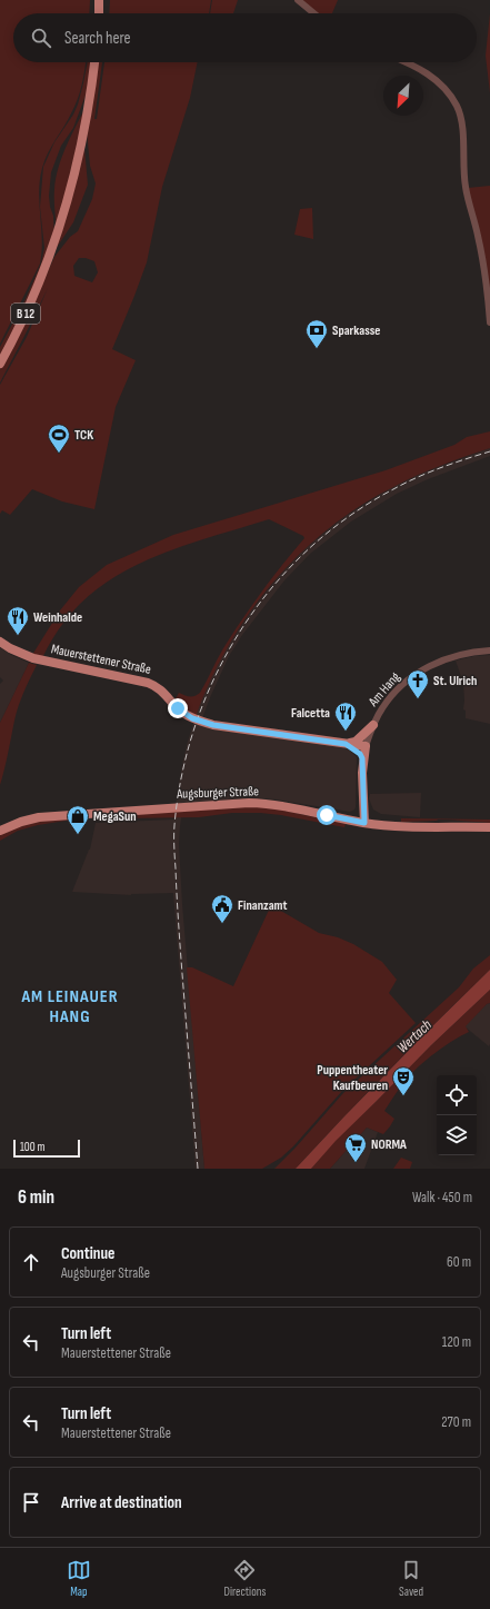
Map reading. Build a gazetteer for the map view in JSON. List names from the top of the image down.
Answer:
{
  "streets": {
    "main road": ["B 12", "Mauerstettener Straße", "Augsburger Straße"],
    "street": ["Am Hang"]
  },
  "crossings": [
    ["Mauerstettener Straße", "Am Hang"]
  ],
  "districts": ["AM LEINAUER HANG"],
  "water": ["Wertach"],
  "places": {
    "bank": ["Sparkasse"],
    "sports": ["TCK"],
    "restaurant": ["Weinhalde", "Falcetta"],
    "church": ["St. Ulrich"],
    "shop": ["MegaSun"],
    "public building": ["Finanzamt"],
    "theatre": ["Puppentheater Kaufbeuren"],
    "supermarket": ["NORMA"]
  },
  "scale_bar": "100 m",
  "north": "bottom left",
  "page": {
    "search": "Search here",
    "scale": "100 m",
    "heading": ["6 min", "Walk · 450 m"],
    "list": [
      ["Continue", "Augsburger Straße", "60 m"],
      ["Turn left", "Mauerstettener Straße", "120 m"],
      ["Turn left", "Mauerstettener Straße", "270 m"],
      "Arrive at destination"
    ],
    "nav": ["Map", "Directions", "Saved"]
  }
}
